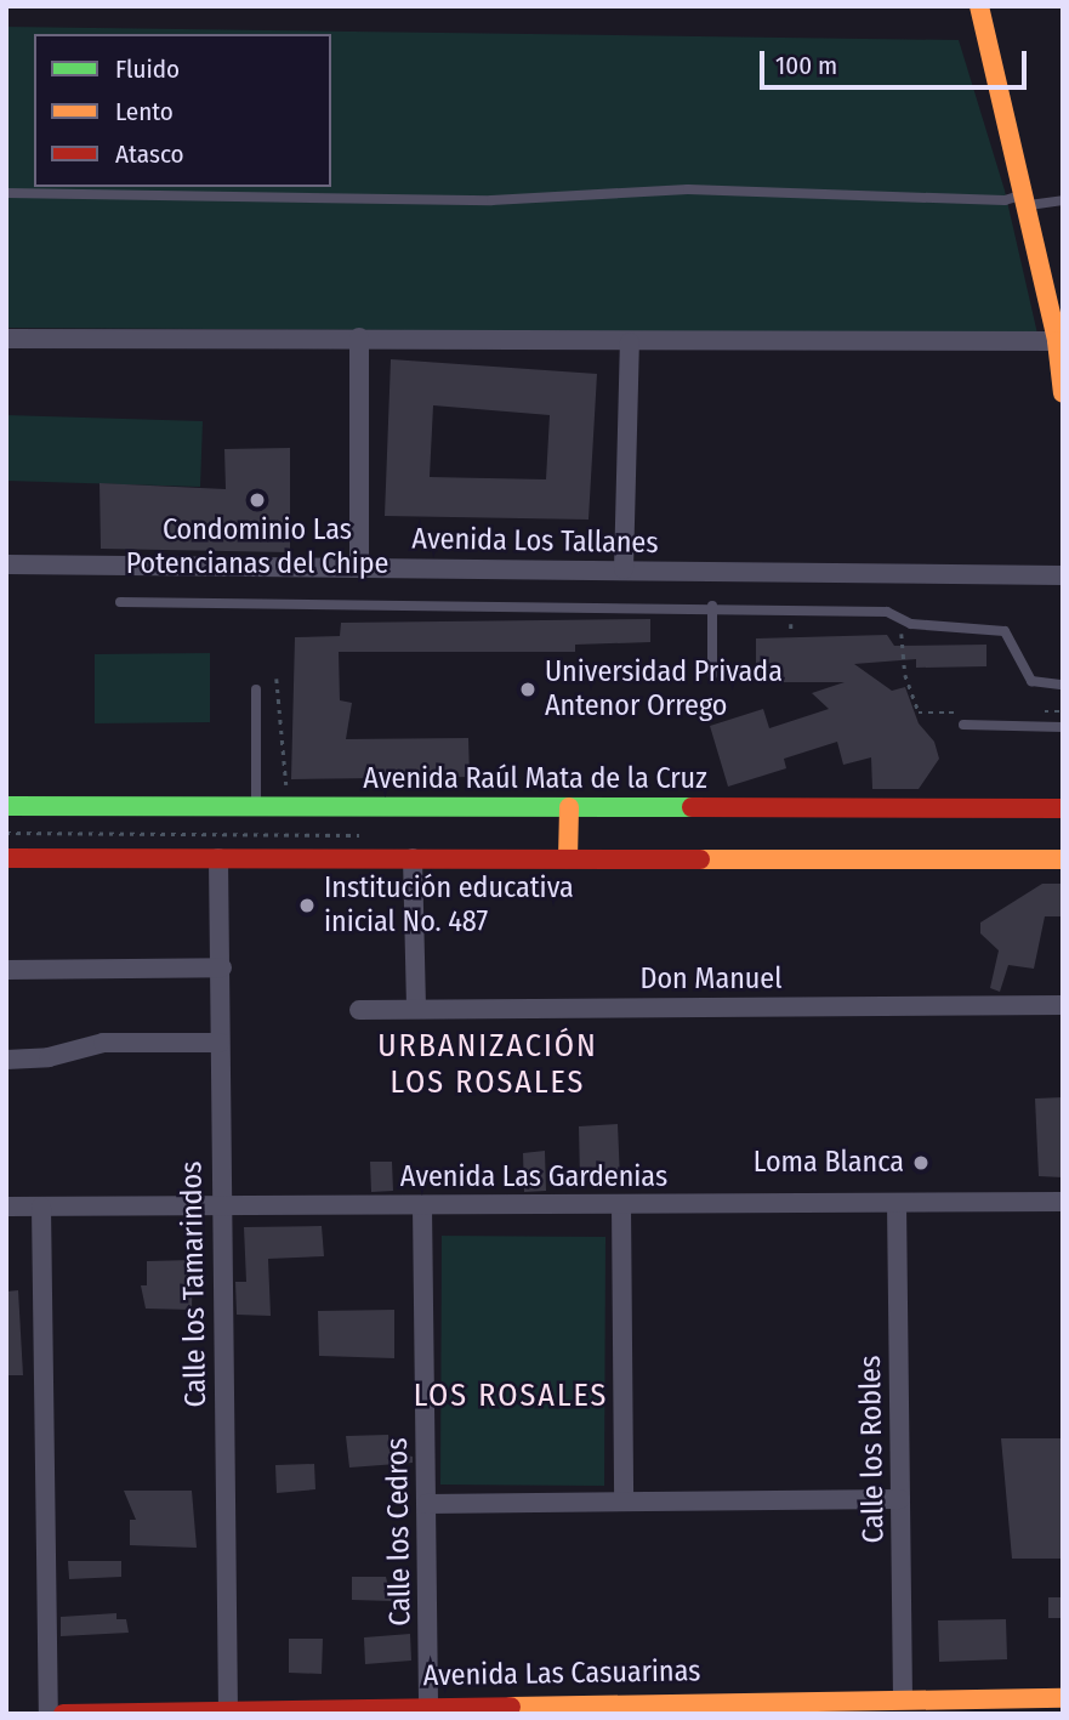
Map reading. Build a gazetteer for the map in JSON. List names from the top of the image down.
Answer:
{
  "streets": {
    "main road": ["Avenida Raúl Mata de la Cruz", "Avenida Las Casuarinas"],
    "street": [
      "Avenida Los Tallanes",
      "Don Manuel",
      "Avenida Las Gardenias",
      "Calle los Tamarindos",
      "Calle los Robles",
      "Calle los Cedros"
    ]
  },
  "crossings": [
    ["Avenida Las Gardenias", "Calle los Tamarindos"],
    ["Avenida Las Gardenias", "Calle los Robles"],
    ["Avenida Las Gardenias", "Calle los Cedros"],
    ["Calle los Tamarindos", "Avenida Las Casuarinas"],
    ["Calle los Robles", "Avenida Las Casuarinas"],
    ["Calle los Cedros", "Avenida Las Casuarinas"]
  ],
  "districts": ["URBANIZACIÓN LOS ROSALES", "LOS ROSALES"],
  "places": [
    "Condominio Las Potencianas del Chipe",
    "Universidad Privada Antenor Orrego",
    "Institución educativa inicial No. 487",
    "Loma Blanca"
  ],
  "legend": ["Fluido", "Lento", "Atasco"],
  "scale_bar": "100 m"
}
